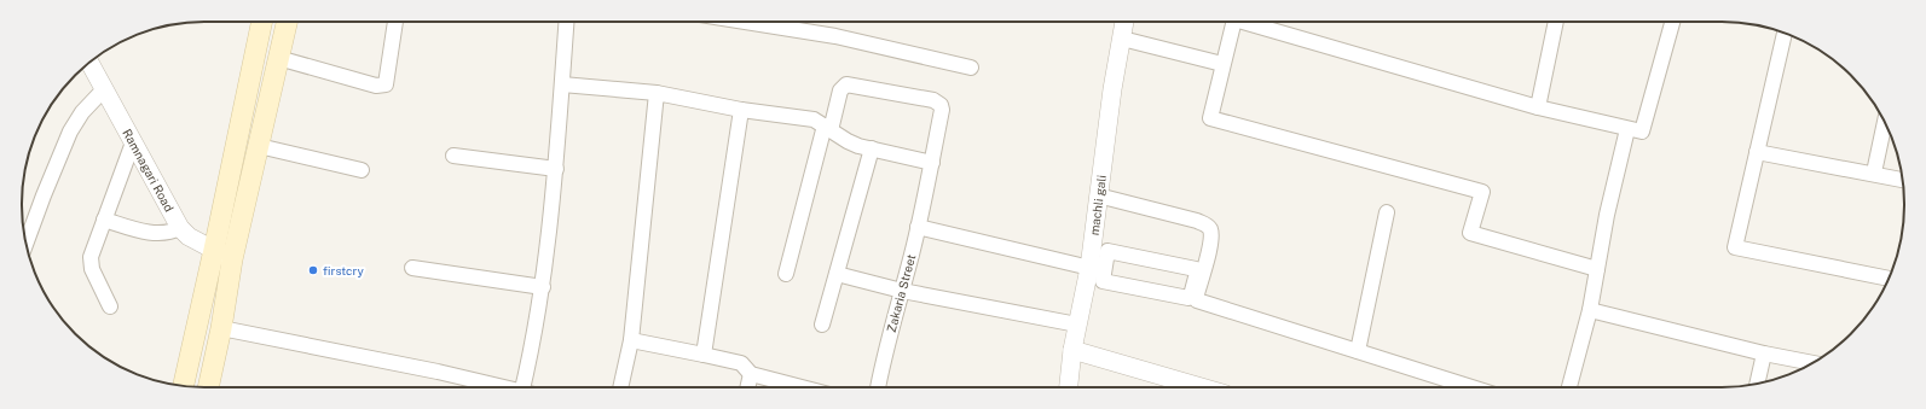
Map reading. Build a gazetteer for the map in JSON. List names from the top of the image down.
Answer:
{
  "streets": {
    "street": ["Ramnagari Road", "machli gali", "Zakaria Street"]
  },
  "places": ["firstcry"]
}
